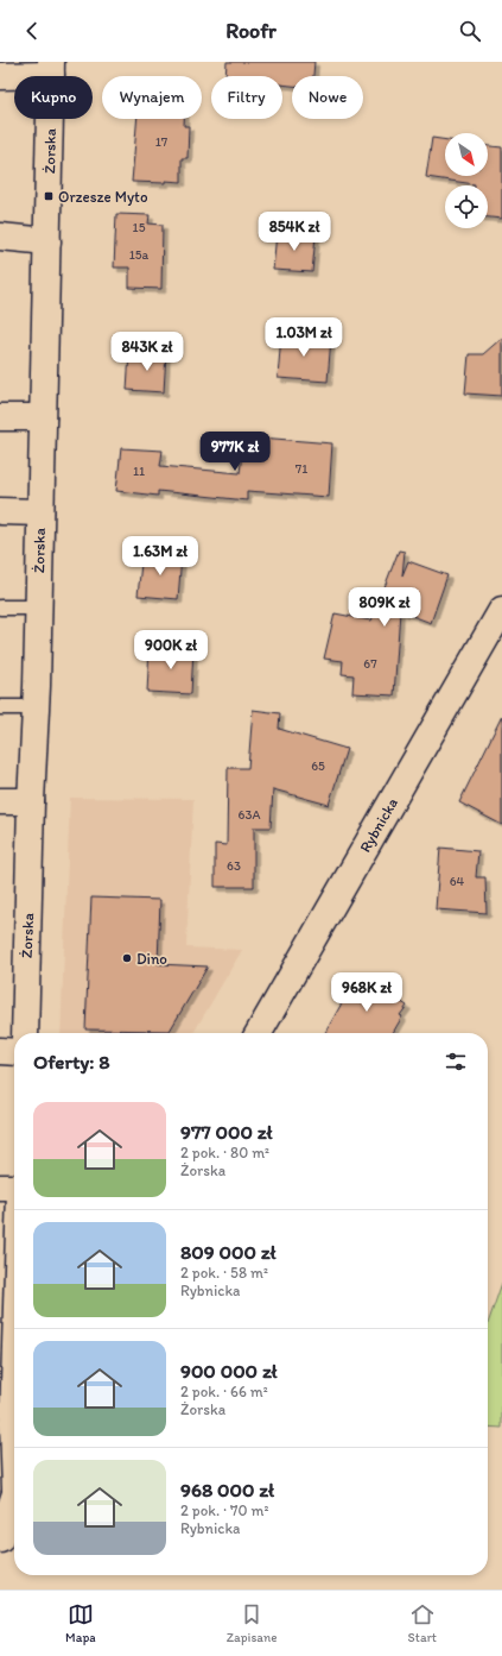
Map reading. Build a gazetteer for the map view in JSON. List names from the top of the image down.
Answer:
{
  "streets": {
    "street": ["Żorska", "Rybnicka"]
  },
  "places": {
    "transit": ["Orzesze Myto"],
    "other": ["Dino"]
  },
  "house_numbers": [
    "17",
    "15",
    "15a",
    "71",
    "11",
    "67",
    "65",
    "63A",
    "63",
    "64"
  ],
  "north": "bottom right",
  "page": {
    "header": "Roofr",
    "chip": [
      "Kupno",
      "Wynajem",
      "Filtry",
      "Nowe"
    ],
    "price": [
      "854K zł",
      "1.03M zł",
      "843K zł",
      "977K zł",
      "1.63M zł",
      "809K zł",
      "900K zł",
      "968K zł"
    ],
    "heading": "Oferty: 8",
    "list": [
      {
        "name": "977 000 zł",
        "note": "2 pok. · 80 m² · Żorska"
      },
      {
        "name": "809 000 zł",
        "note": "2 pok. · 58 m² · Rybnicka"
      },
      {
        "name": "900 000 zł",
        "note": "2 pok. · 66 m² · Żorska"
      },
      {
        "name": "968 000 zł",
        "note": "2 pok. · 70 m² · Rybnicka"
      }
    ],
    "tabs": ["Mapa", "Zapisane", "Start"]
  }
}
